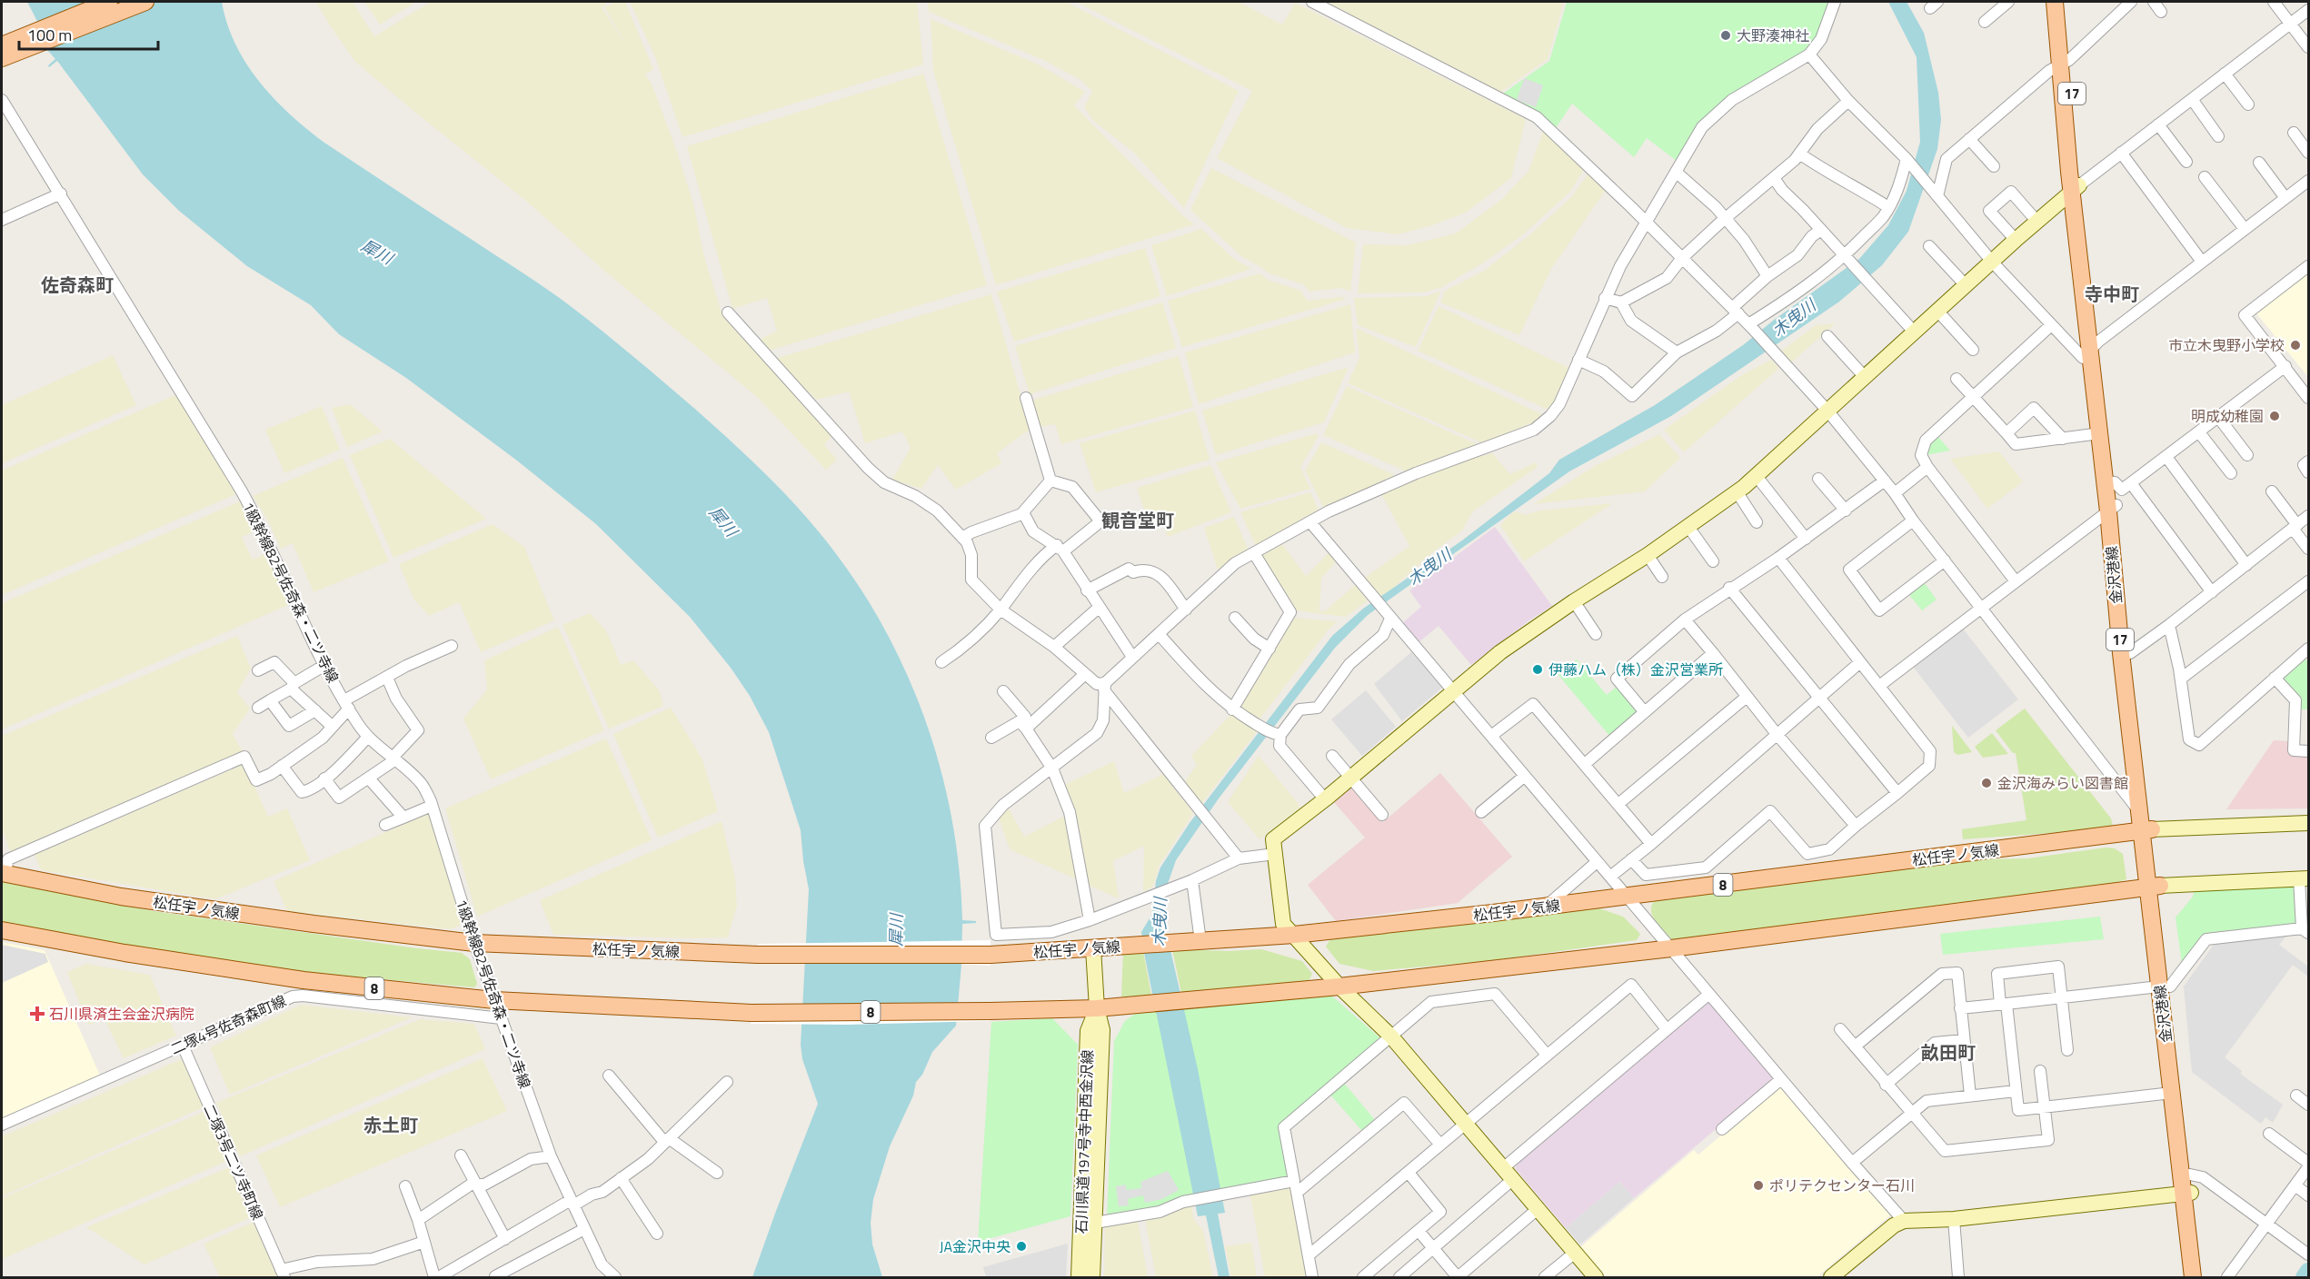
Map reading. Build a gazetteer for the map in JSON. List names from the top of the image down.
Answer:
{
  "streets": {
    "main road": [
      "17",
      "金沢港線",
      "松任宇ノ気線",
      "8"
    ],
    "street": [
      "1級幹線82号佐奇森・二ツ寺線",
      "二塚4号佐奇森町線",
      "石川県道197号寺中西金沢線",
      "二塚3号二ツ寺町線"
    ]
  },
  "crossings": [
    ["金沢港線", "松任宇ノ気線"],
    ["金沢港線", "8"],
    ["1級幹線82号佐奇森・二ツ寺線", "松任宇ノ気線"],
    ["1級幹線82号佐奇森・二ツ寺線", "8"],
    ["1級幹線82号佐奇森・二ツ寺線", "二塚4号佐奇森町線"],
    ["松任宇ノ気線", "石川県道197号寺中西金沢線"],
    ["8", "石川県道197号寺中西金沢線"],
    ["二塚4号佐奇森町線", "二塚3号二ツ寺町線"]
  ],
  "districts": [
    "佐奇森町",
    "寺中町",
    "観音堂町",
    "畝田町",
    "赤土町"
  ],
  "water": ["犀川", "木曳川"],
  "places": {
    "other": [
      "大野湊神社",
      "市立木曳野小学校",
      "明成幼稚園",
      "伊藤ハム（株）金沢営業所",
      "金沢海みらい図書館",
      "ポリテクセンター石川",
      "JA金沢中央"
    ],
    "health": ["石川県済生会金沢病院"]
  },
  "scale_bar": "100 m"
}
